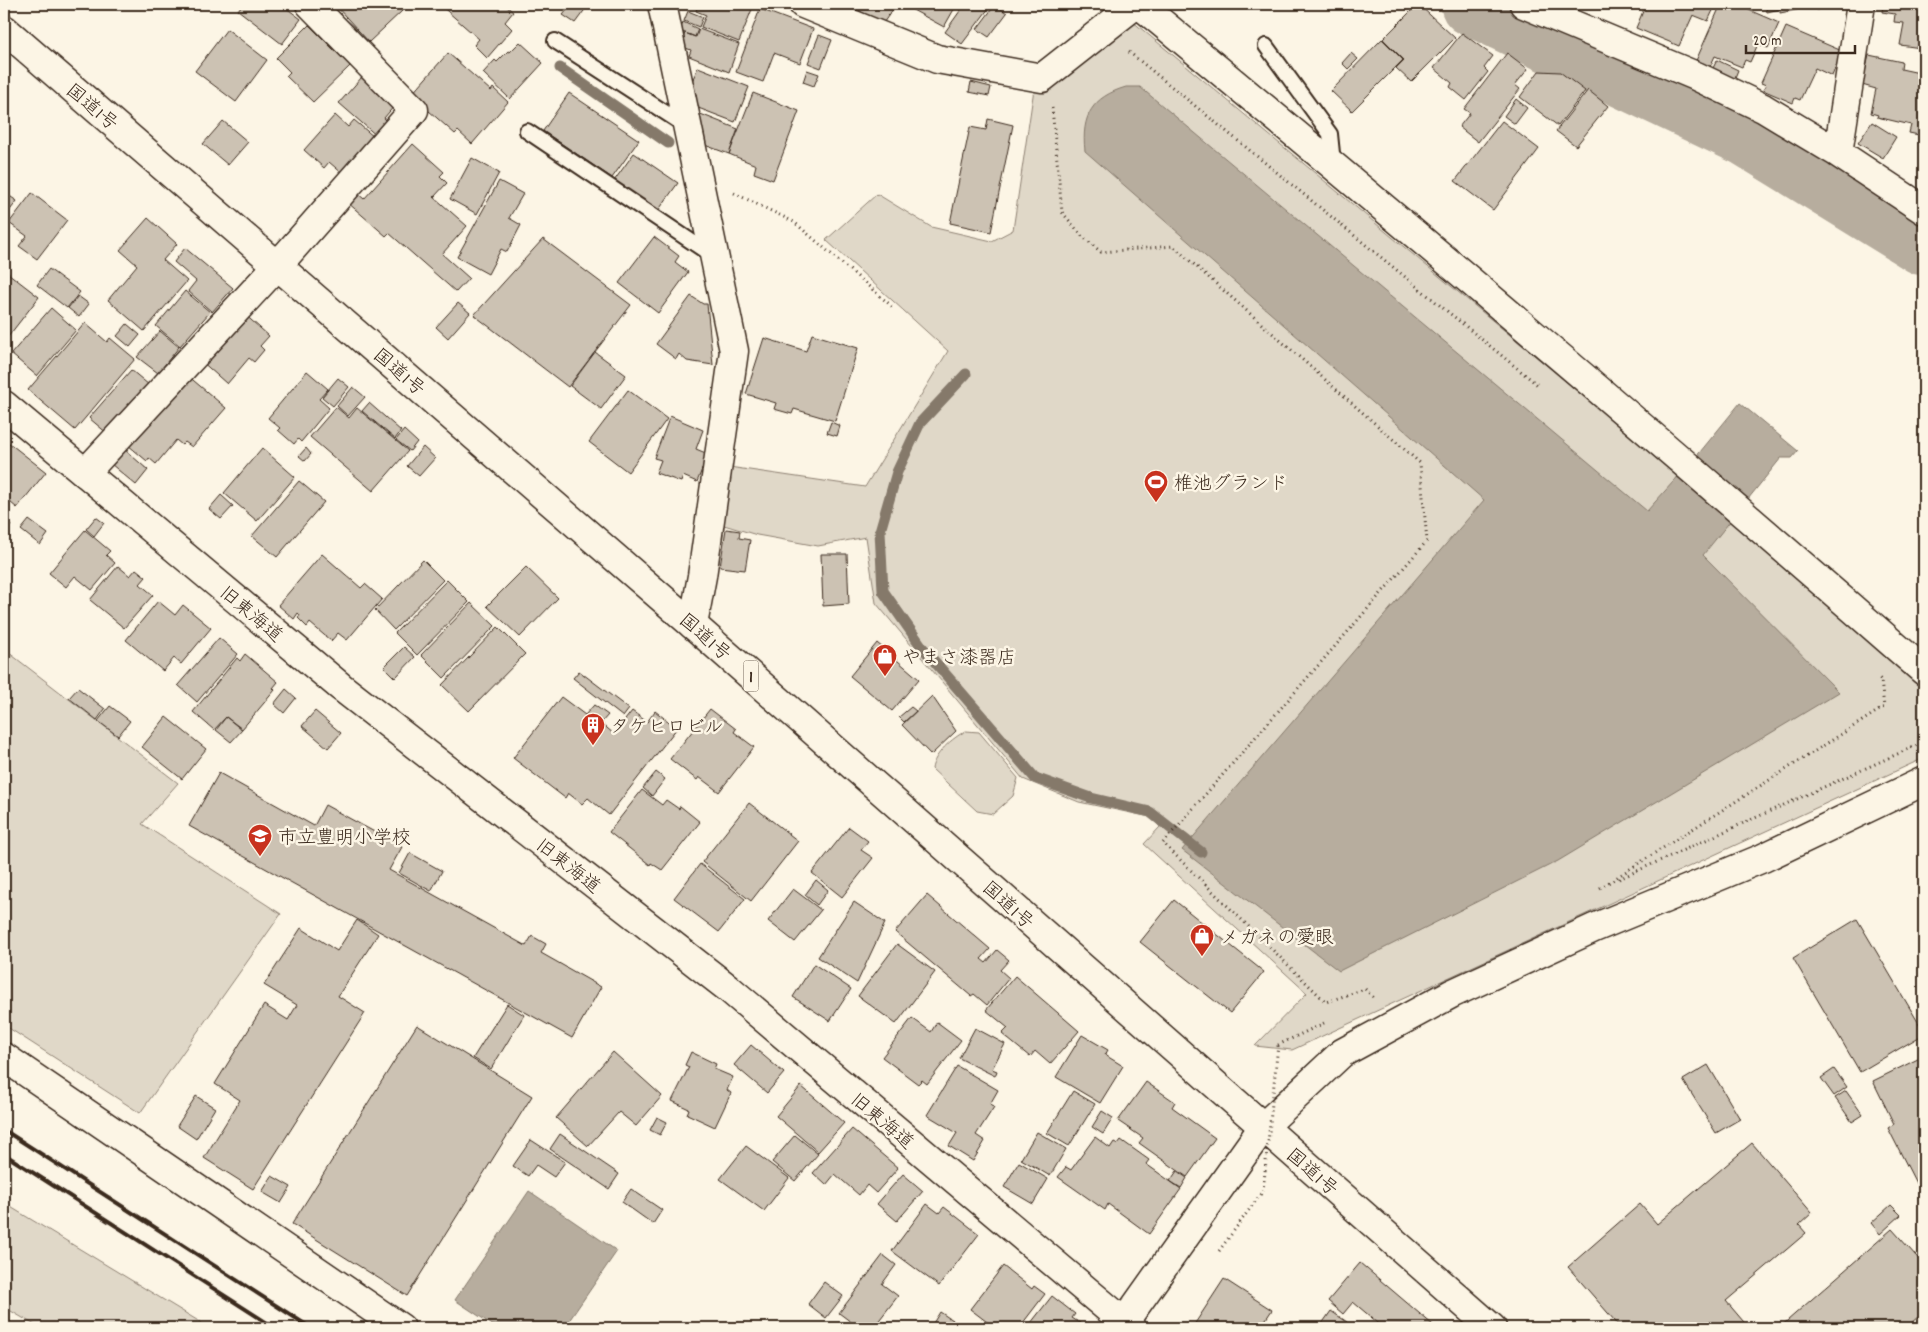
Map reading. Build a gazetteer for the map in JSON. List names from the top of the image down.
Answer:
{
  "streets": {
    "main road": ["国道1号", "旧東海道", "1"]
  },
  "places": {
    "sports": ["椎池グランド"],
    "shop": ["やまさ漆器店", "メガネの愛眼"],
    "building": ["タケヒロビル"],
    "school or university": ["市立豊明小学校"]
  },
  "scale_bar": "20 m"
}
